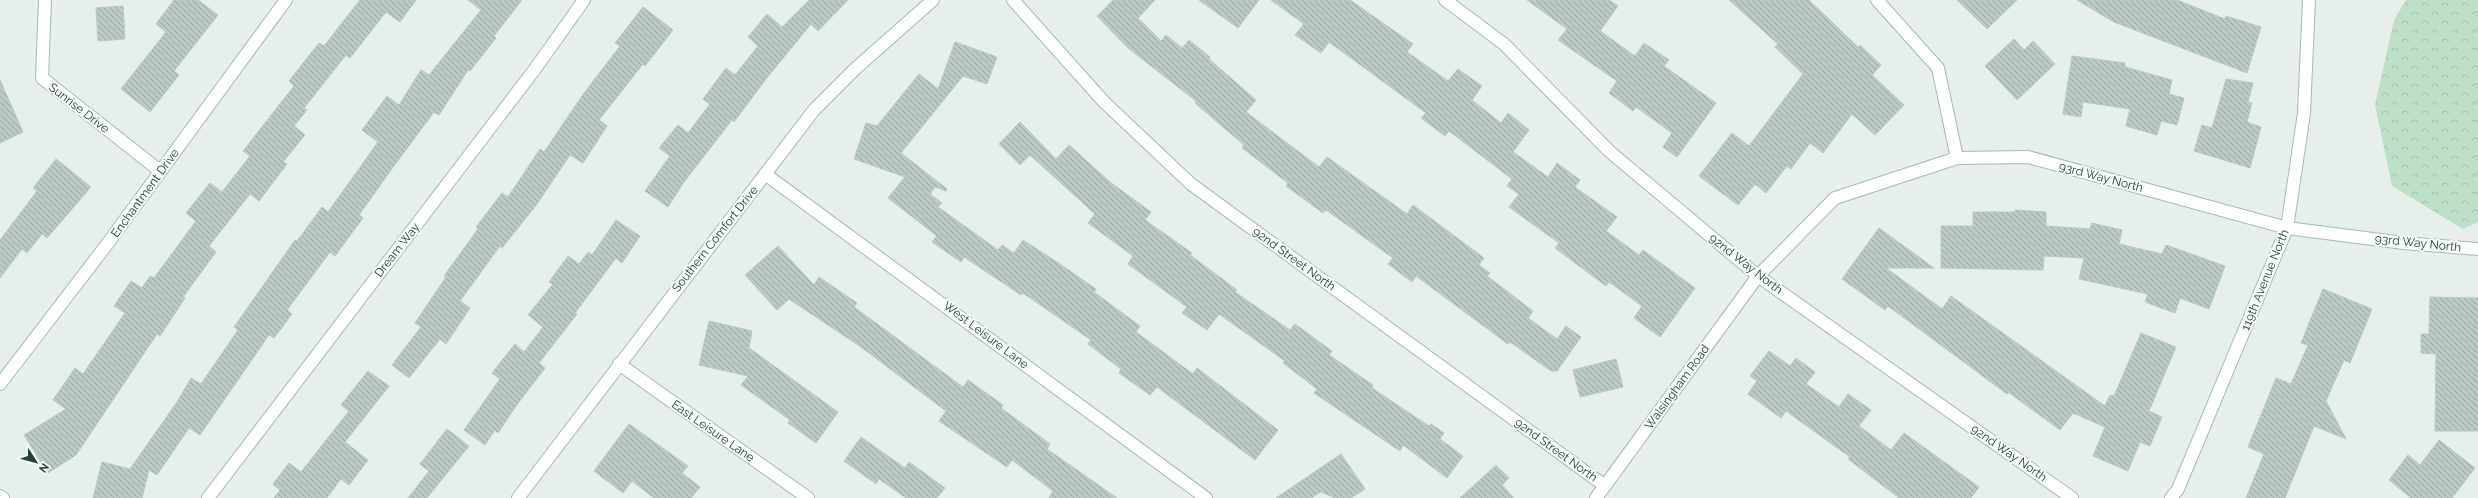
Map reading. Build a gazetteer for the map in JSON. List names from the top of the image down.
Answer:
{
  "streets": {
    "street": [
      "Sunrise Drive",
      "93rd Way North",
      "Enchantment Drive",
      "Southern Comfort Drive",
      "Dream Way",
      "92nd Street North",
      "92nd Way North",
      "119th Avenue North",
      "West Leisure Lane",
      "Walsingham Road",
      "East Leisure Lane"
    ]
  },
  "crossings": [
    ["Sunrise Drive", "Enchantment Drive"],
    ["93rd Way North", "92nd Way North"],
    ["93rd Way North", "119th Avenue North"],
    ["93rd Way North", "Walsingham Road"],
    ["Southern Comfort Drive", "West Leisure Lane"],
    ["Southern Comfort Drive", "East Leisure Lane"],
    ["92nd Street North", "Walsingham Road"],
    ["92nd Way North", "Walsingham Road"]
  ],
  "north": "bottom right"
}
